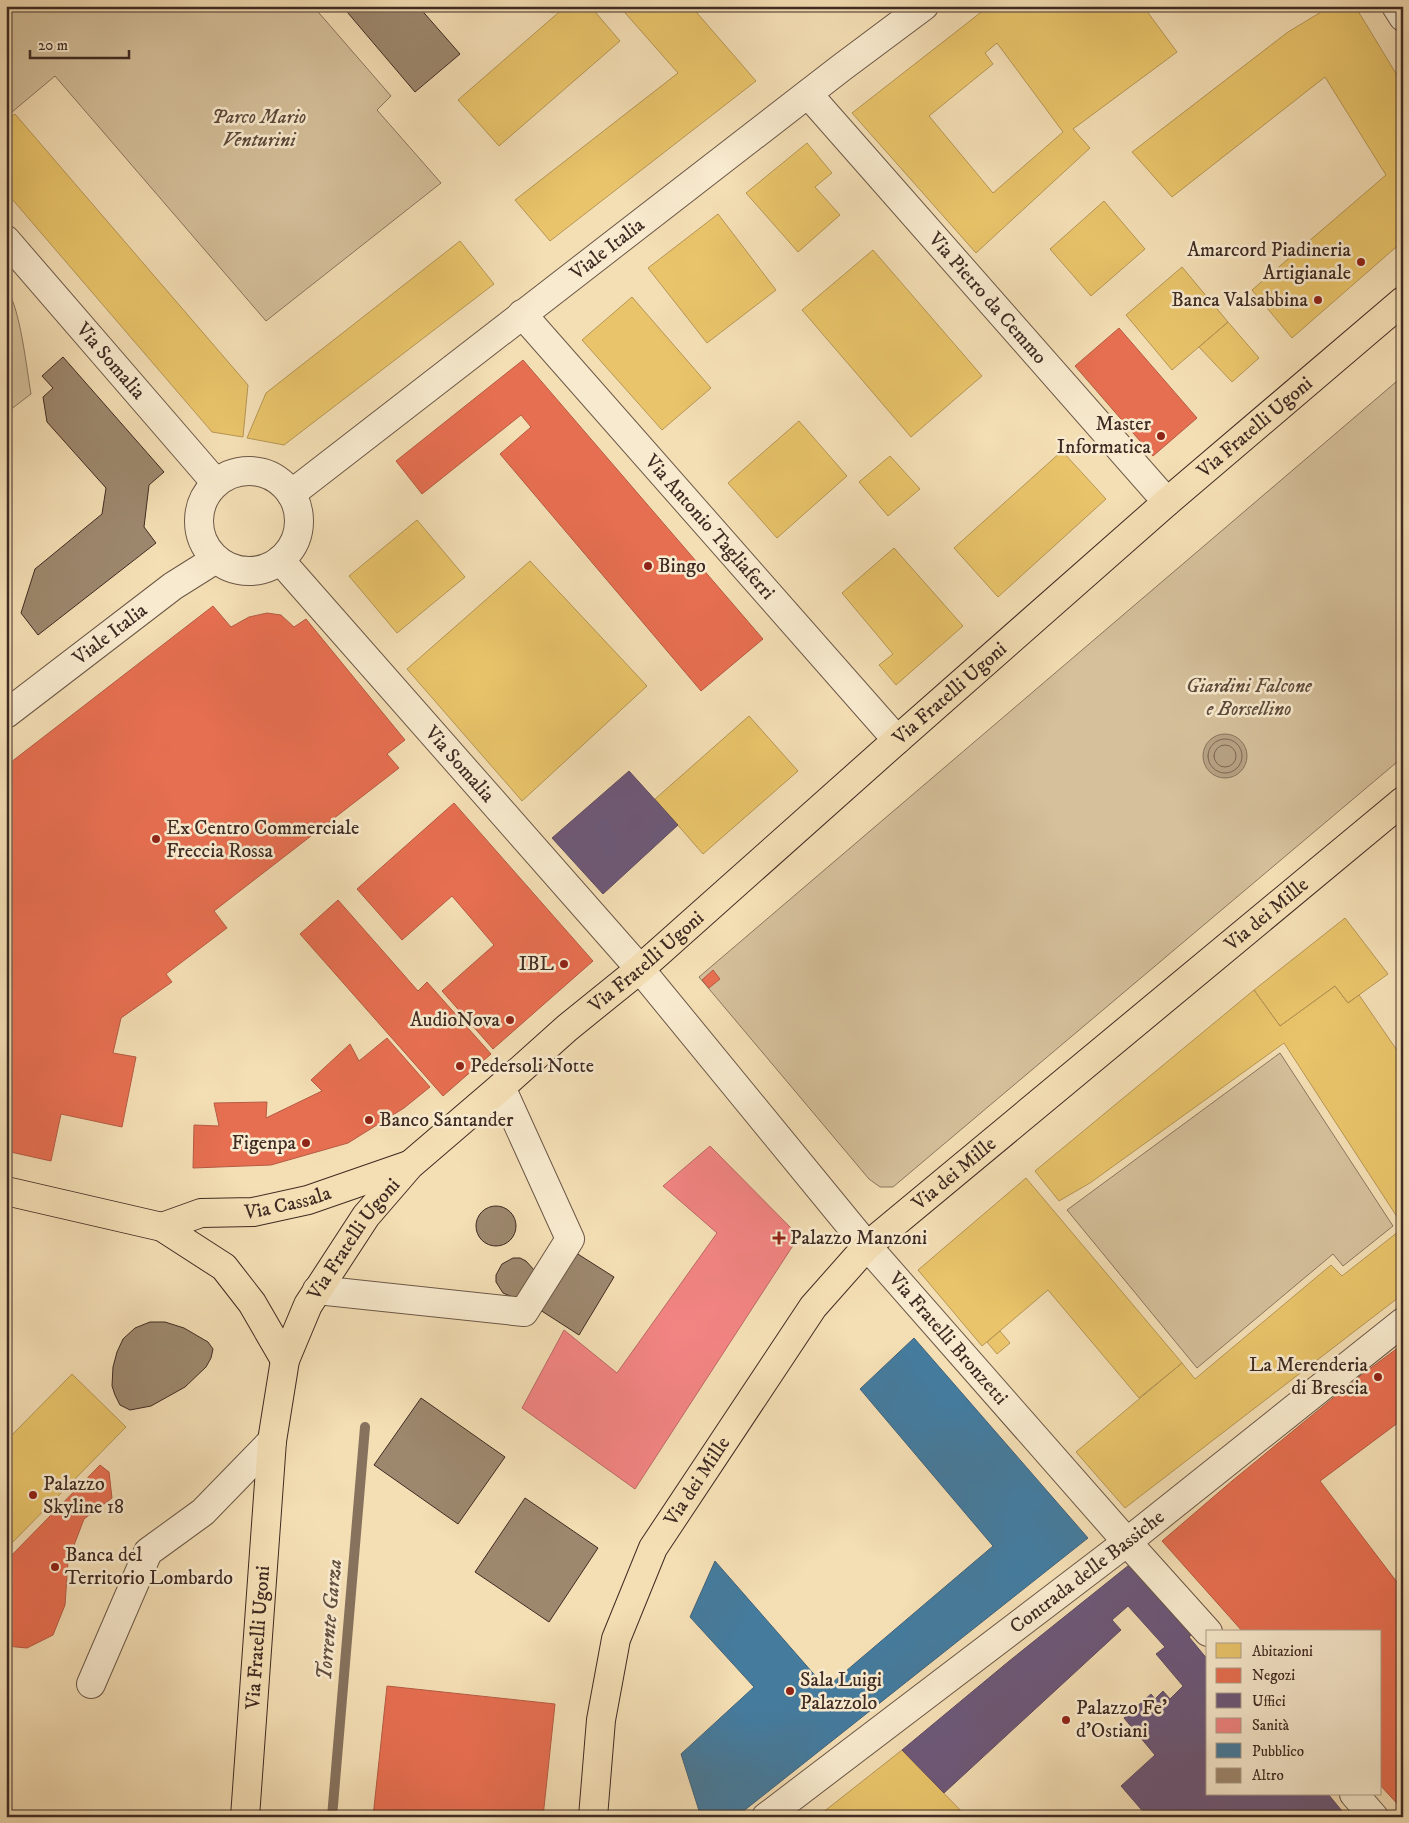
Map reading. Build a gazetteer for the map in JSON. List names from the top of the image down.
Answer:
{
  "streets": {
    "main road": ["Via Fratelli Ugoni", "Via dei Mille", "Via Cassala"],
    "street": [
      "Viale Italia",
      "Via Pietro da Cemmo",
      "Via Somalia",
      "Via Antonio Tagliaferri",
      "Via Fratelli Bronzetti",
      "Contrada delle Bassiche"
    ]
  },
  "crossings": [
    ["Viale Italia", "Via Pietro da Cemmo"],
    ["Viale Italia", "Via Somalia"],
    ["Viale Italia", "Via Antonio Tagliaferri"],
    ["Via Pietro da Cemmo", "Via Fratelli Ugoni"],
    ["Via Somalia", "Via Fratelli Ugoni"],
    ["Via Somalia", "Via Fratelli Bronzetti"],
    ["Via Fratelli Ugoni", "Via Antonio Tagliaferri"],
    ["Via Fratelli Ugoni", "Via Cassala"],
    ["Via Fratelli Ugoni", "Via Fratelli Bronzetti"],
    ["Via dei Mille", "Via Fratelli Bronzetti"],
    ["Via Fratelli Bronzetti", "Contrada delle Bassiche"]
  ],
  "water": ["Torrente Garza"],
  "parks": ["Parco Mario Venturini", "Giardini Falcone e Borsellino"],
  "places": {
    "other": [
      "Amarcord Piadineria Artigianale",
      "Banca Valsabbina",
      "Master Informatica",
      "Bingo",
      "Ex Centro Commerciale Freccia Rossa",
      "IBL",
      "AudioNova",
      "Pedersoli Notte",
      "Banco Santander",
      "Figenpa",
      "La Merenderia di Brescia",
      "Palazzo Skyline 18",
      "Banca del Territorio Lombardo",
      "Sala Luigi Palazzolo",
      "Palazzo Fe' d'Ostiani"
    ],
    "health": ["Palazzo Manzoni"]
  },
  "legend": [
    "Abitazioni",
    "Negozi",
    "Uffici",
    "Sanità",
    "Pubblico",
    "Altro"
  ],
  "scale_bar": "20 m"
}
